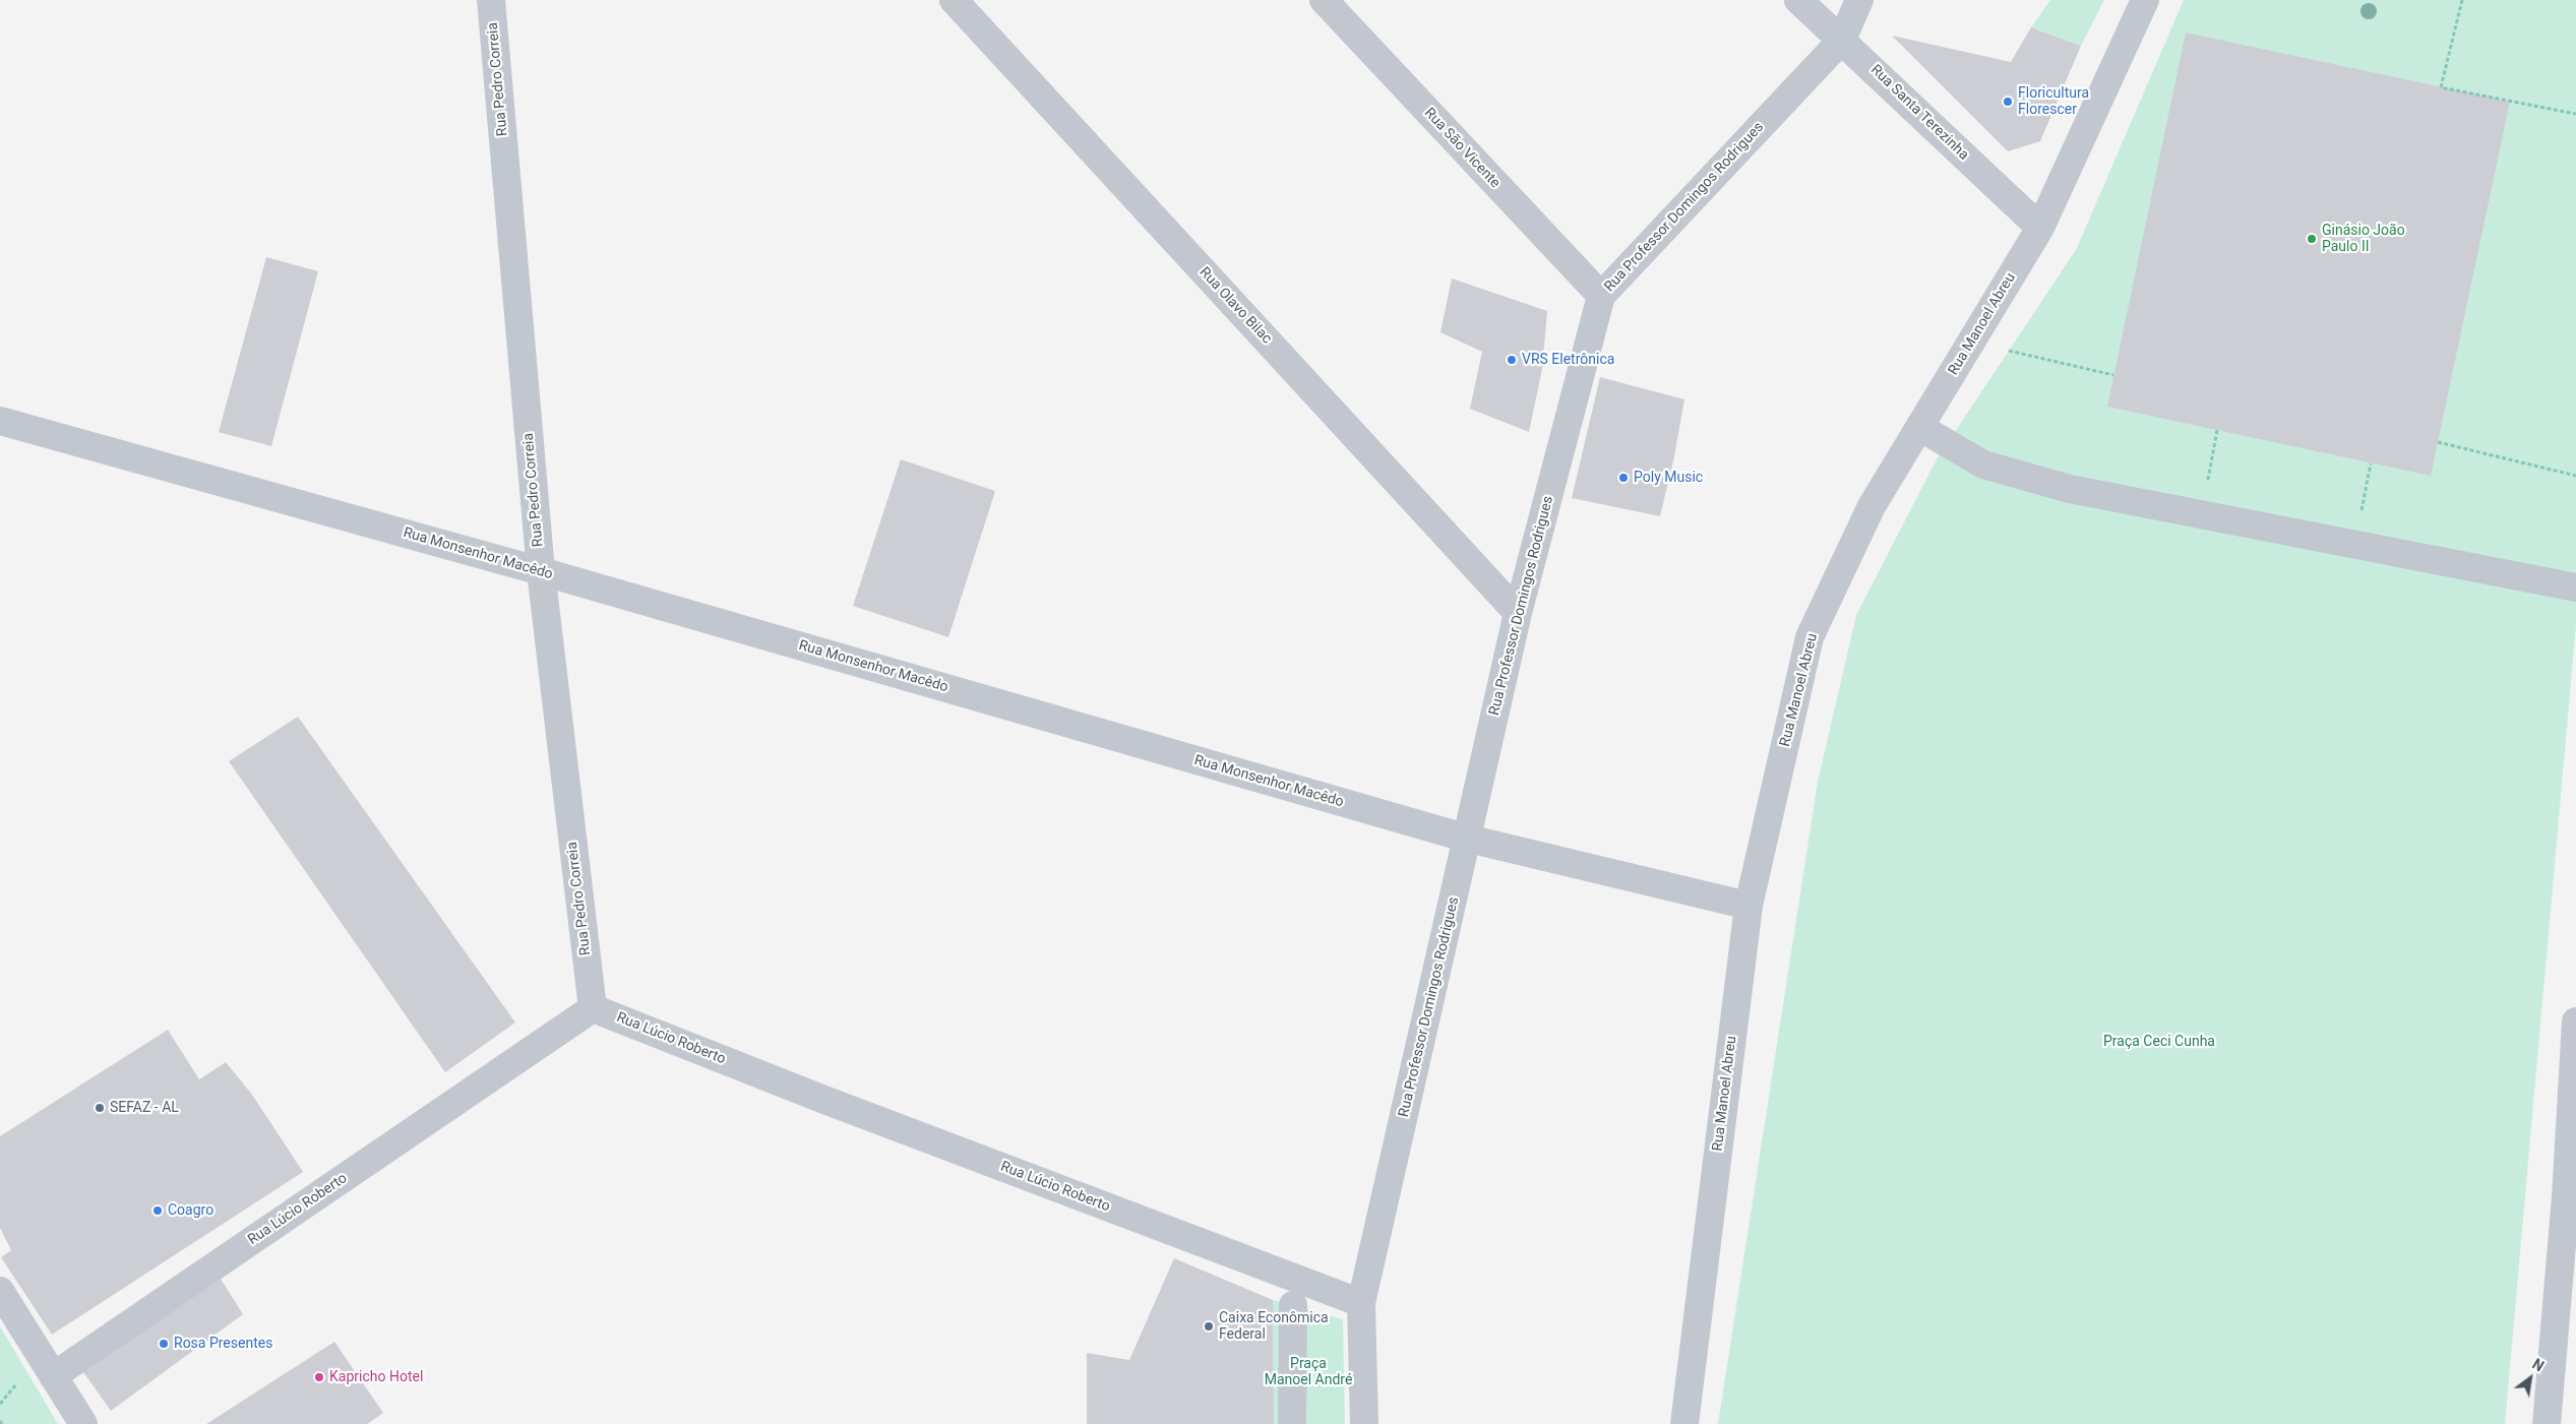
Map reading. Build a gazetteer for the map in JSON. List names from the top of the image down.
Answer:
{
  "streets": {
    "street": [
      "Rua Pedro Correia",
      "Rua Santa Terezinha",
      "Rua São Vicente",
      "Rua Professor Domingos Rodrigues",
      "Rua Olavo Bilac",
      "Rua Manoel Abreu",
      "Rua Monsenhor Macêdo",
      "Rua Lúcio Roberto"
    ]
  },
  "crossings": [
    ["Rua Pedro Correia", "Rua Monsenhor Macêdo"],
    ["Rua Pedro Correia", "Rua Lúcio Roberto"],
    ["Rua Santa Terezinha", "Rua Professor Domingos Rodrigues"],
    ["Rua Santa Terezinha", "Rua Manoel Abreu"],
    ["Rua São Vicente", "Rua Professor Domingos Rodrigues"],
    ["Rua Professor Domingos Rodrigues", "Rua Olavo Bilac"],
    ["Rua Professor Domingos Rodrigues", "Rua Monsenhor Macêdo"],
    ["Rua Professor Domingos Rodrigues", "Rua Lúcio Roberto"],
    ["Rua Manoel Abreu", "Rua Monsenhor Macêdo"]
  ],
  "parks": ["Praça Ceci Cunha", "Praça Manoel André"],
  "places": [
    "Floricultura Florescer",
    "Ginásio João Paulo II",
    "VRS Eletrônica",
    "Poly Music",
    "SEFAZ - AL",
    "Coagro",
    "Caixa Econômica Federal",
    "Rosa Presentes",
    "Kapricho Hotel"
  ],
  "north": "top right"
}
